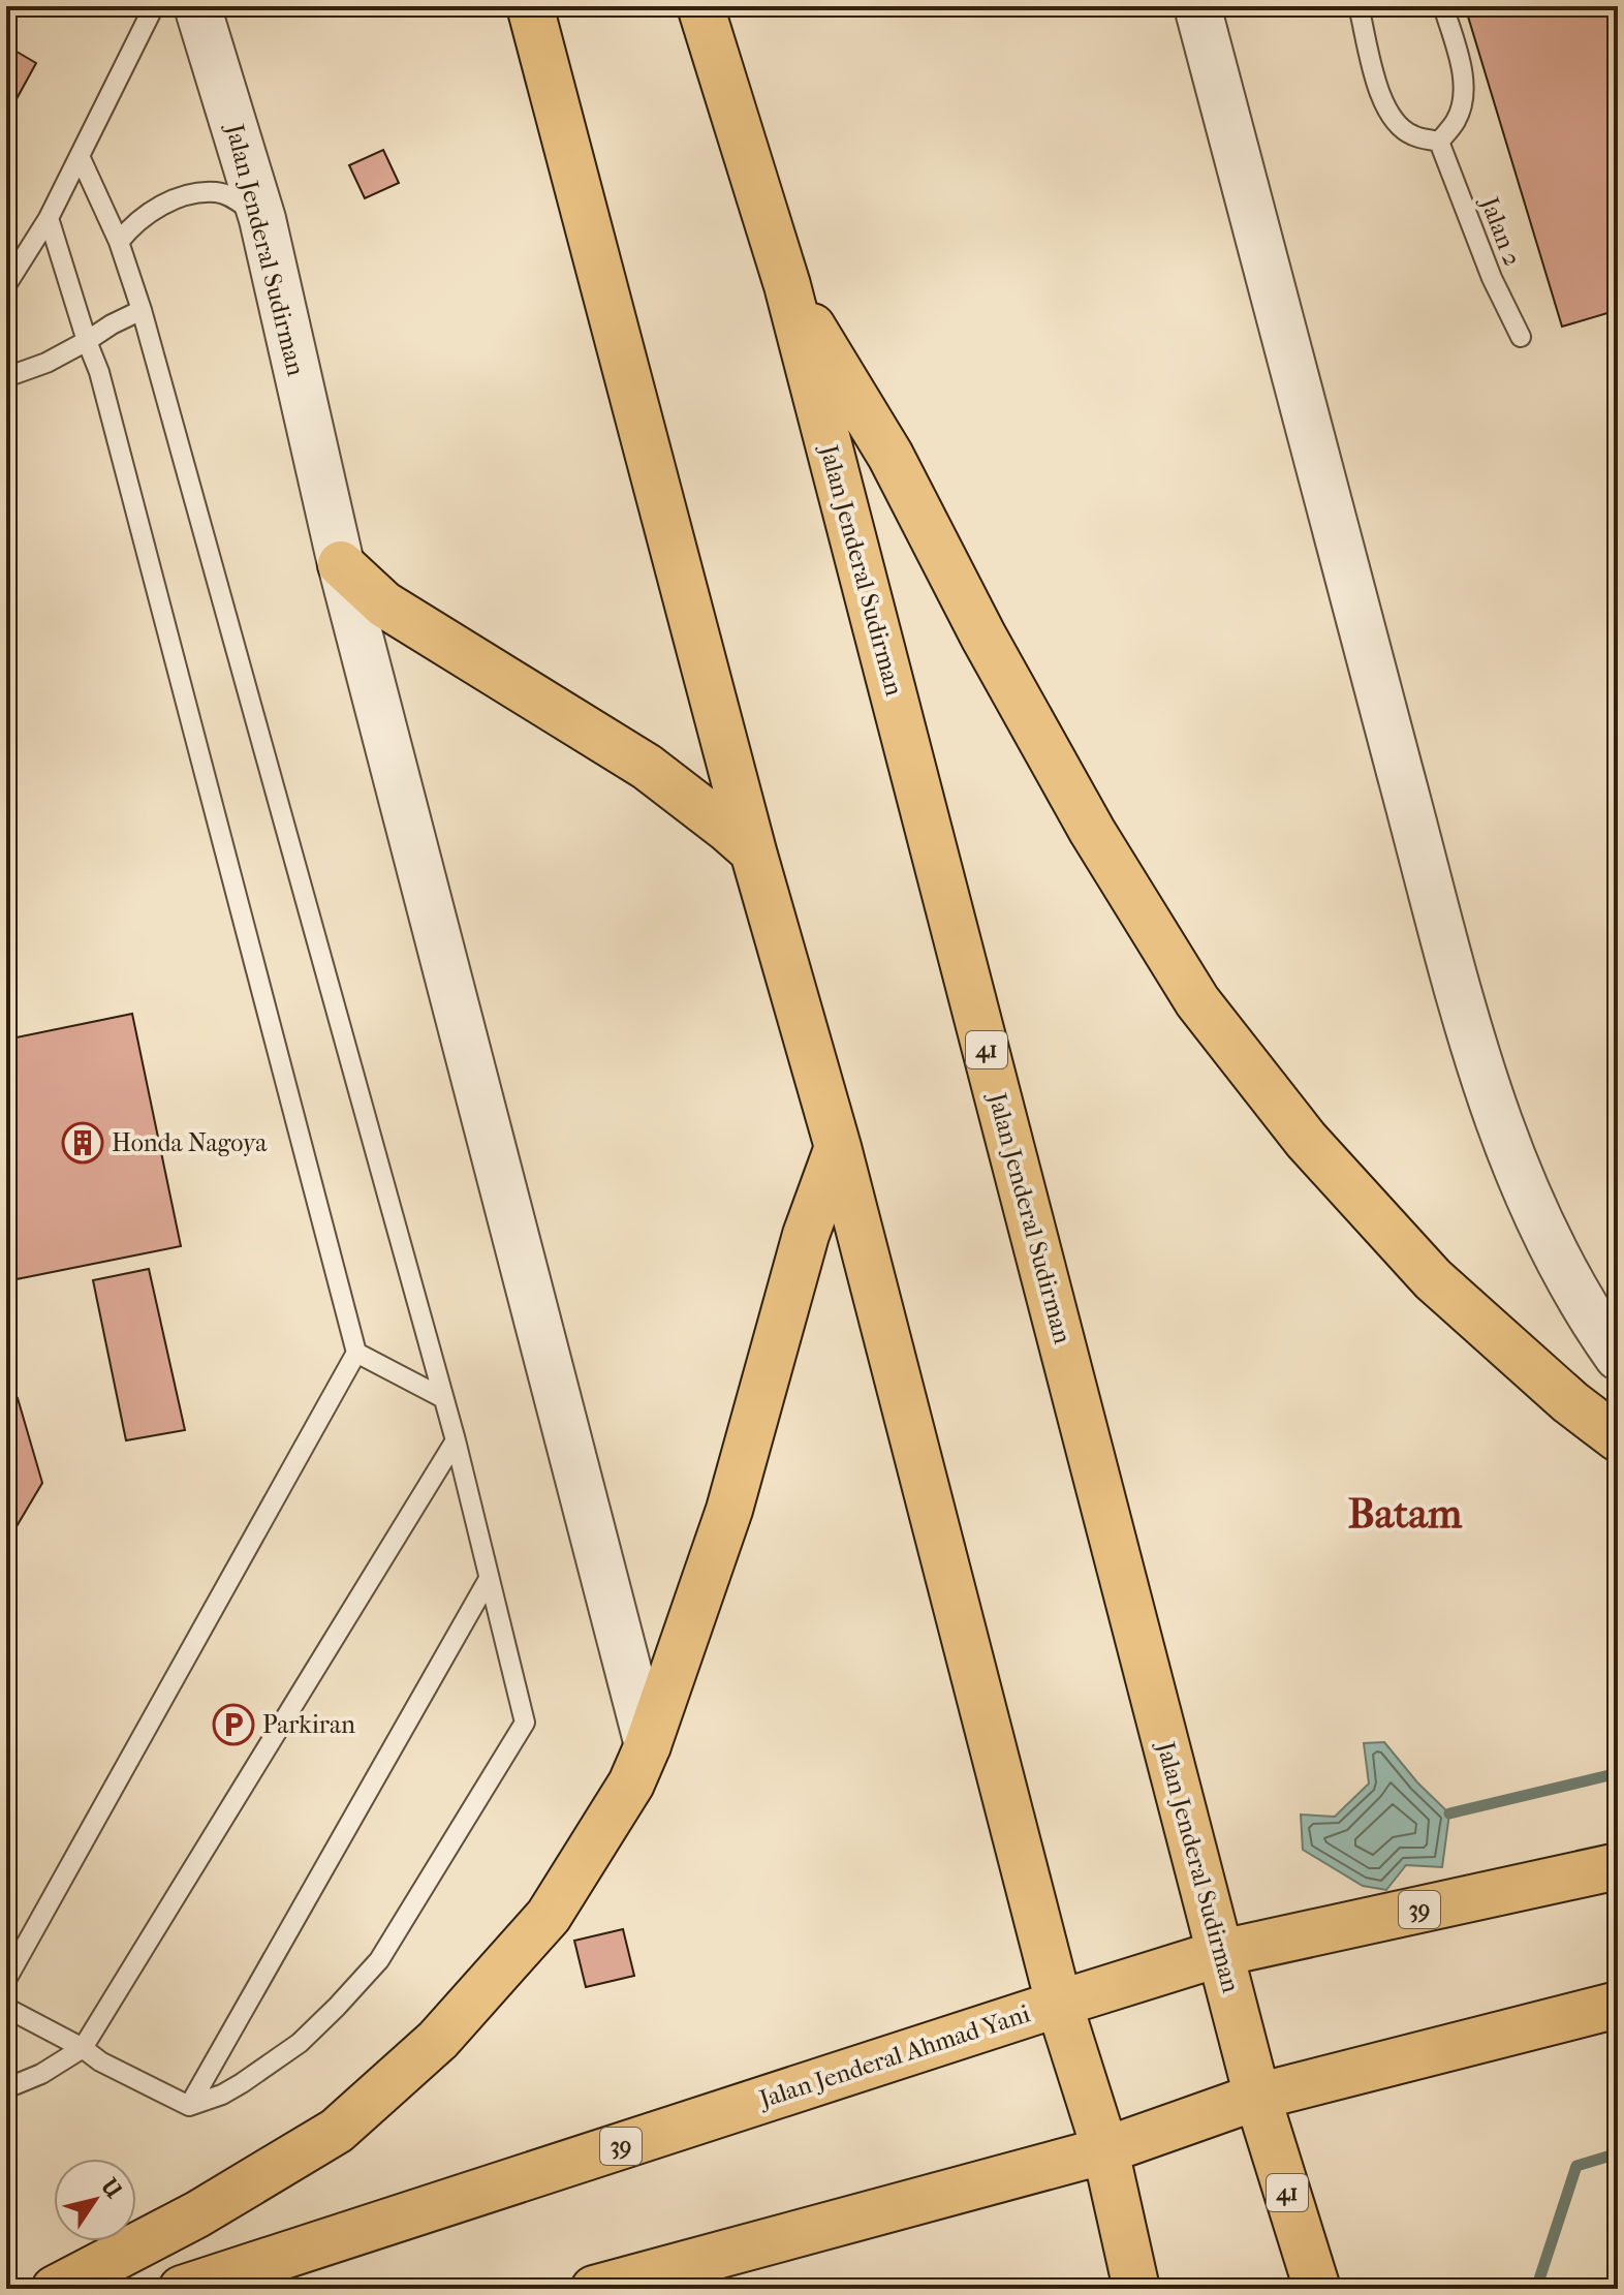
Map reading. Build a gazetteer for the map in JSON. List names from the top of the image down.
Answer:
{
  "streets": {
    "highway": [
      "Jalan Jenderal Sudirman",
      "41",
      "39",
      "Jalan Jenderal Ahmad Yani"
    ],
    "lane": ["Jalan 2"]
  },
  "crossings": [
    ["Jalan Jenderal Sudirman", "Jalan Jenderal Ahmad Yani"]
  ],
  "districts": ["Batam"],
  "places": {
    "building": ["Honda Nagoya"],
    "parking": ["Parkiran"]
  },
  "north": "top right"
}
